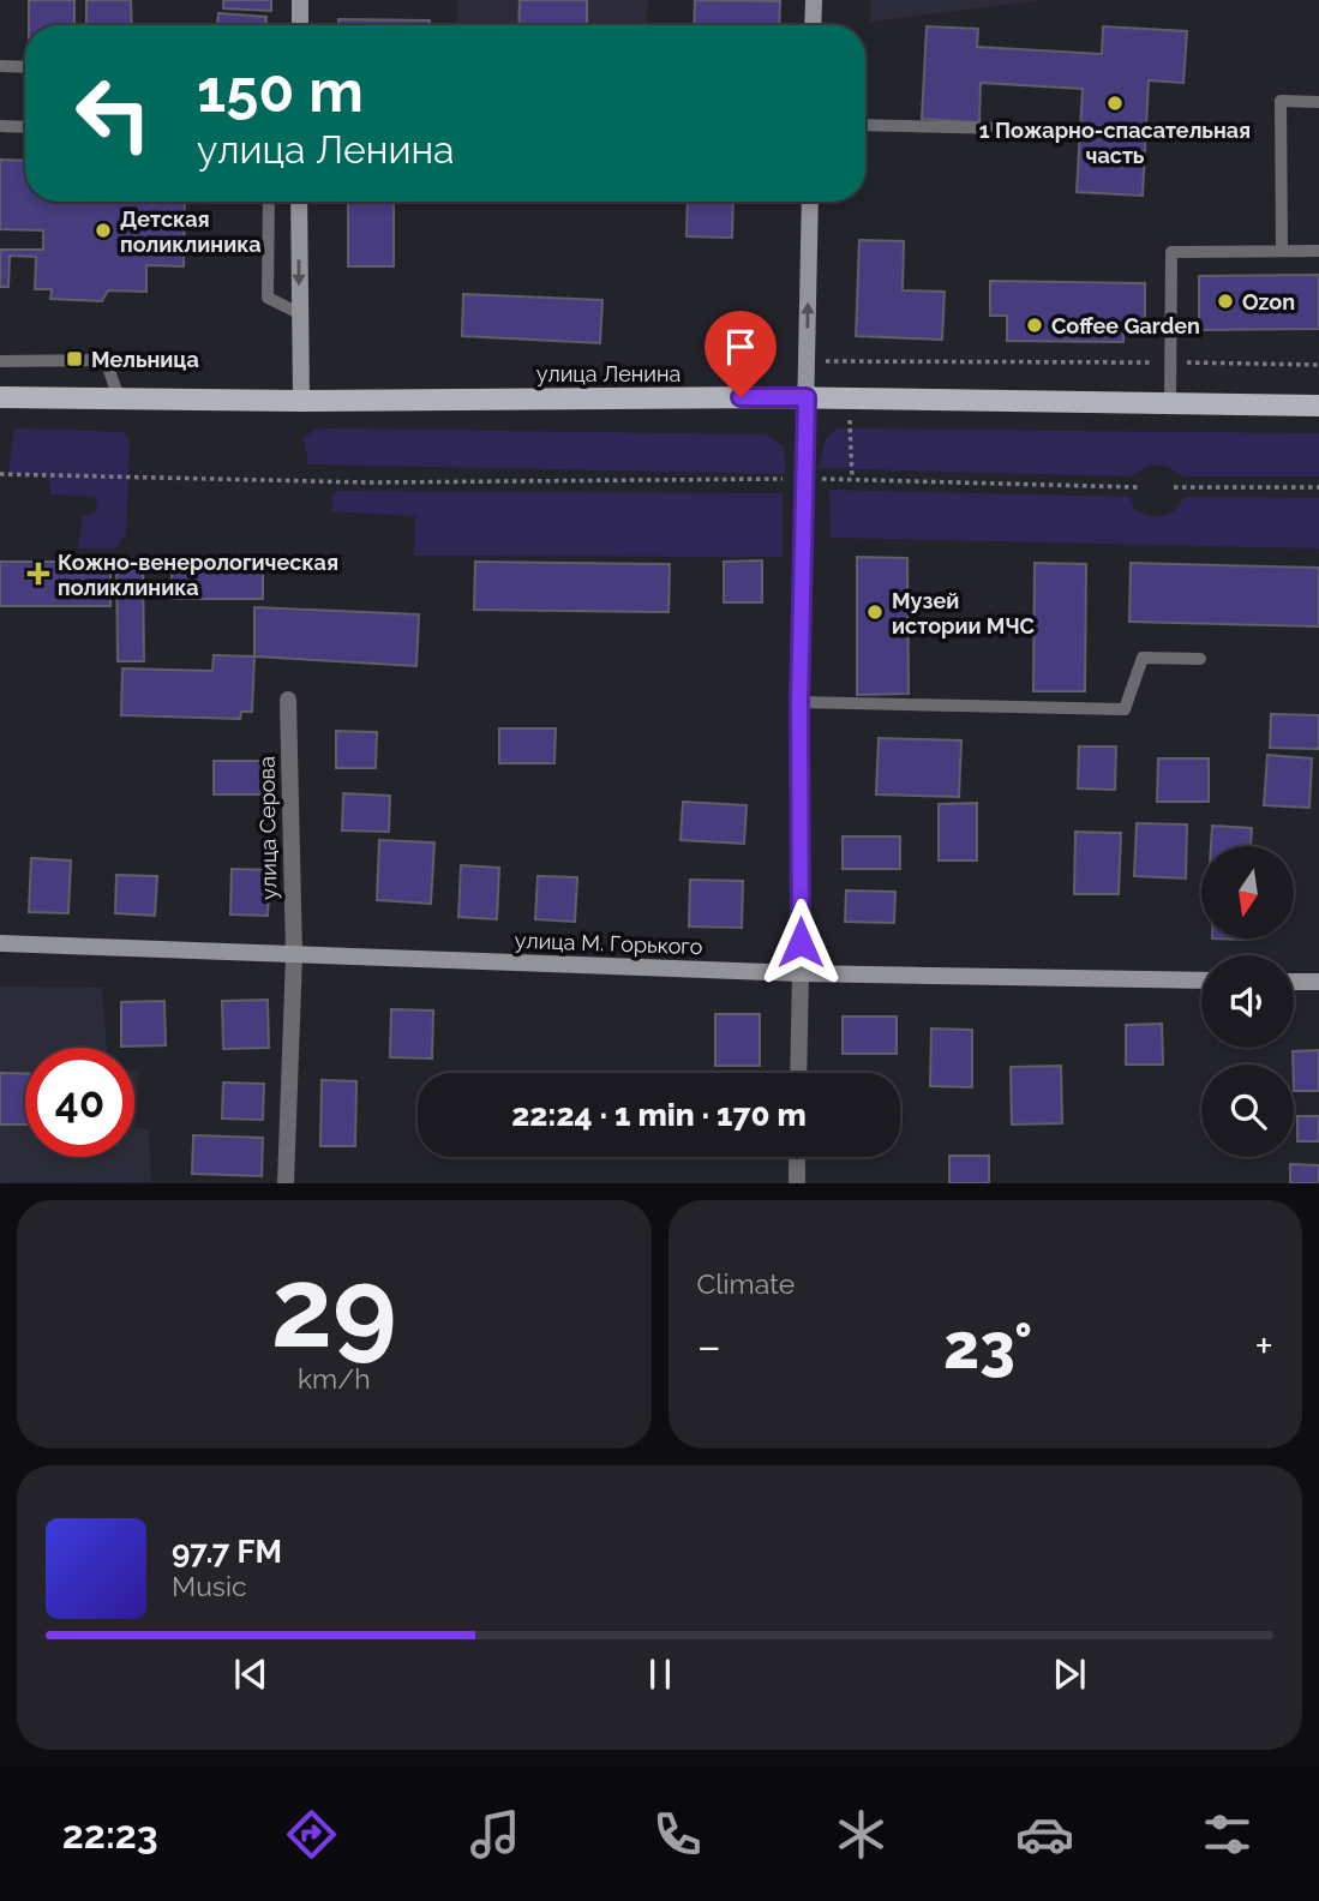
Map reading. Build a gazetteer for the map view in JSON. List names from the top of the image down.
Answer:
{
  "streets": {
    "main road": ["улица Ленина"],
    "street": ["улица Серова", "улица М. Горького"]
  },
  "crossings": [
    ["улица Серова", "улица М. Горького"]
  ],
  "places": {
    "other": [
      "1 Пожарно-спасательная часть",
      "Детская поликлиника",
      "Ozon",
      "Coffee Garden",
      "Музей истории МЧС"
    ],
    "transit": ["Мельница"],
    "health": ["Кожно-венерологическая поликлиника"]
  },
  "north": "bottom",
  "page": {
    "turn": ["150 m", "улица Ленина"],
    "limit": "40",
    "trip": "22:24 · 1 min · 170 m",
    "tile": [
      ["29", "km/h"],
      "Climate"
    ],
    "heat": ["−", "23°", "+"],
    "song": ["97.7 FM", "Music"],
    "tabs": "22:23"
  }
}
